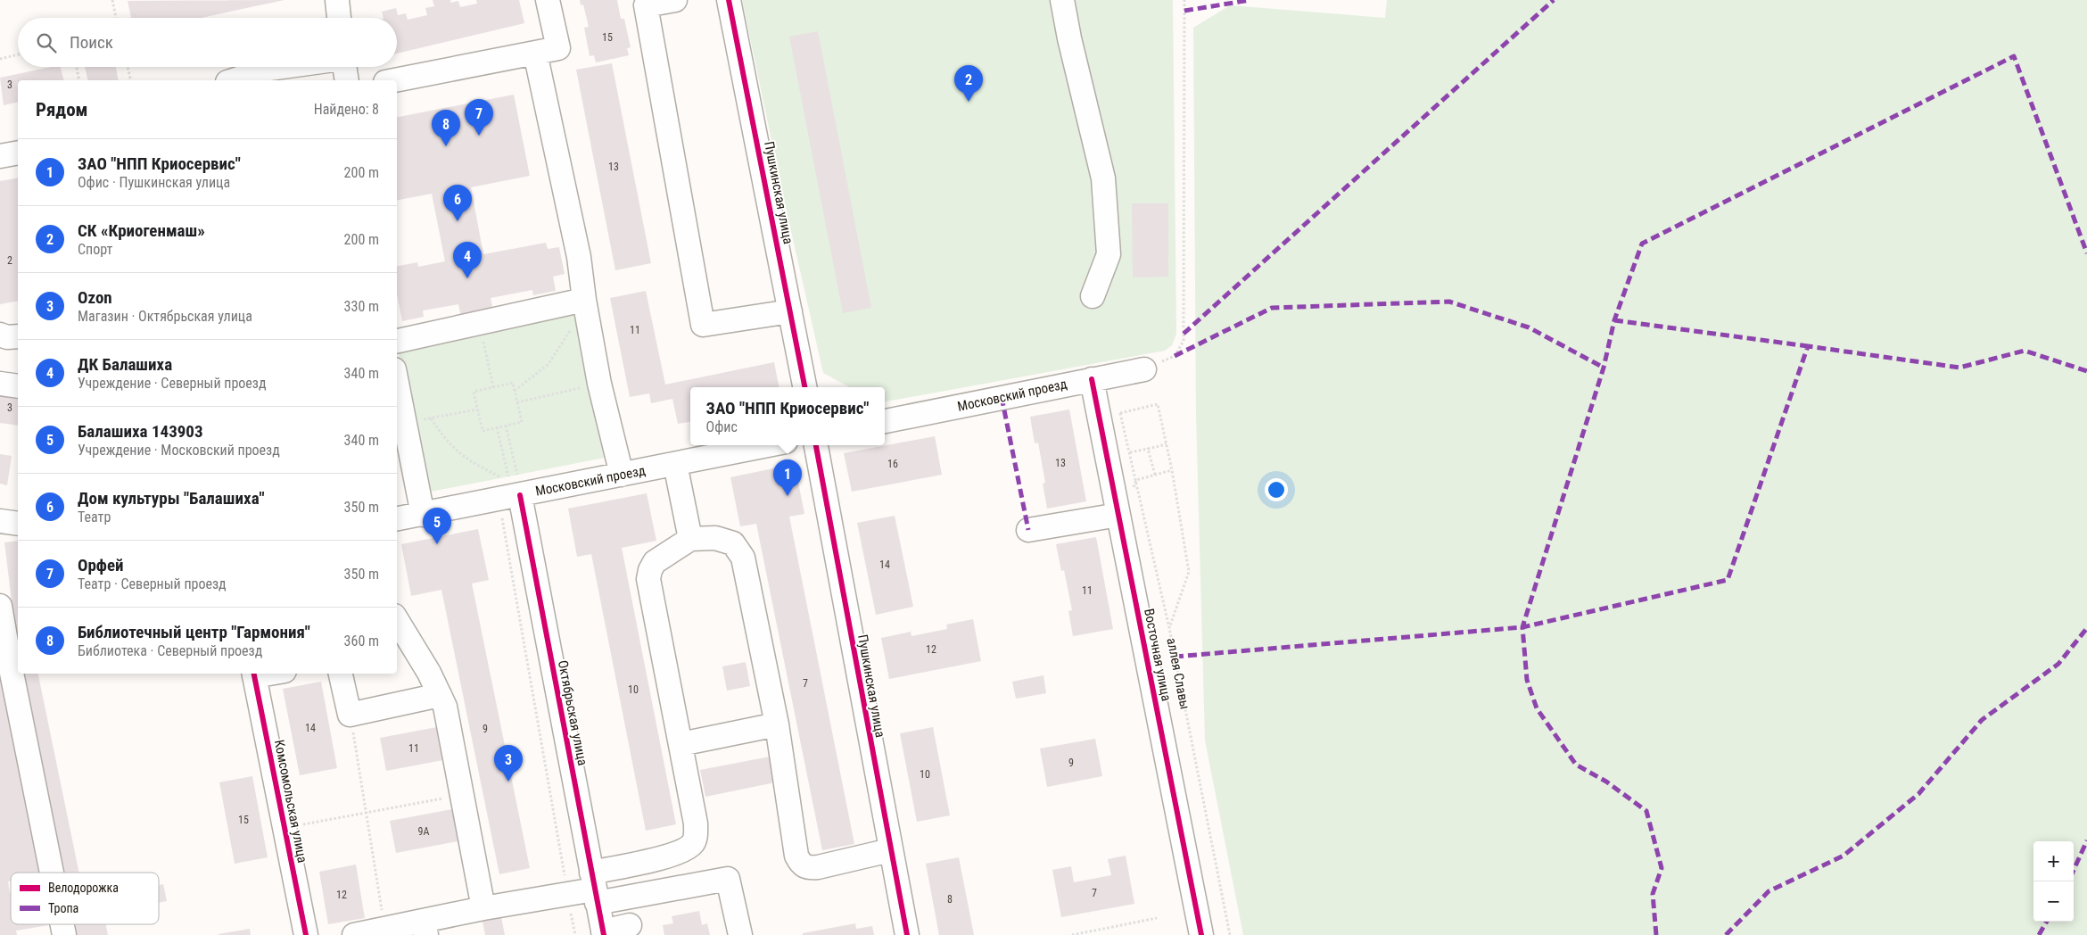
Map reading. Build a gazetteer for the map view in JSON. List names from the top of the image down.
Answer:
{
  "streets": {
    "street": [
      "Пушкинская улица",
      "Московский проезд",
      "Восточная улица",
      "Октябрьская улица",
      "Комсомольская улица"
    ],
    "path": ["аллея Славы"]
  },
  "crossings": [
    ["Московский проезд", "Восточная улица"],
    ["Московский проезд", "Октябрьская улица"]
  ],
  "house_numbers": [
    "15",
    "3",
    "13",
    "2",
    "11",
    "3",
    "13",
    "16",
    "14",
    "11",
    "12",
    "7",
    "10",
    "14",
    "9",
    "11",
    "9",
    "10",
    "15",
    "9А",
    "7",
    "12",
    "8"
  ],
  "legend": ["Велодорожка", "Тропа"],
  "page": {
    "search": "Поиск",
    "pins": [
      "2",
      "7",
      "8",
      "6",
      "4",
      "1",
      "5",
      "3"
    ],
    "heading": ["Рядом", "Найдено: 8"],
    "list": [
      {
        "mark": "1",
        "name": "ЗАО \"НПП Криосервис\"",
        "note": "Офис · Пушкинская улица",
        "value": "200 m"
      },
      {
        "mark": "2",
        "name": "СК «Криогенмаш»",
        "note": "Спорт",
        "value": "200 m"
      },
      {
        "mark": "3",
        "name": "Ozon",
        "note": "Магазин · Октябрьская улица",
        "value": "330 m"
      },
      {
        "mark": "4",
        "name": "ДК Балашиха",
        "note": "Учреждение · Северный проезд",
        "value": "340 m"
      },
      {
        "mark": "5",
        "name": "Балашиха 143903",
        "note": "Учреждение · Московский проезд",
        "value": "340 m"
      },
      {
        "mark": "6",
        "name": "Дом культуры \"Балашиха\"",
        "note": "Театр",
        "value": "350 m"
      },
      {
        "mark": "7",
        "name": "Орфей",
        "note": "Театр · Северный проезд",
        "value": "350 m"
      },
      {
        "mark": "8",
        "name": "Библиотечный центр \"Гармония\"",
        "note": "Библиотека · Северный проезд",
        "value": "360 m"
      }
    ],
    "popup": ["ЗАО \"НПП Криосервис\"", "Офис"],
    "map_buttons": ["+", "−"]
  }
}
